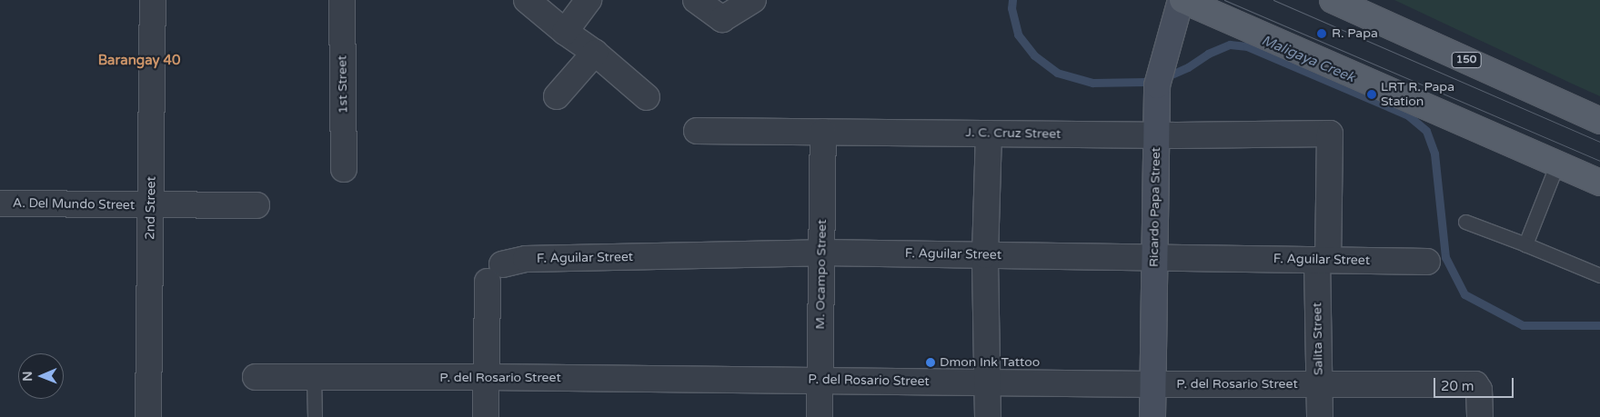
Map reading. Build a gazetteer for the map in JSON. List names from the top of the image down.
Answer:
{
  "streets": {
    "main road": ["150"],
    "street": [
      "1st Street",
      "J. C. Cruz Street",
      "A. Del Mundo Street",
      "Ricardo Papa Street",
      "2nd Street",
      "F. Aguilar Street",
      "M. Ocampo Street",
      "Salita Street",
      "P. del Rosario Street"
    ]
  },
  "crossings": [
    ["J. C. Cruz Street", "Ricardo Papa Street"],
    ["J. C. Cruz Street", "M. Ocampo Street"],
    ["J. C. Cruz Street", "Salita Street"],
    ["A. Del Mundo Street", "2nd Street"],
    ["Ricardo Papa Street", "F. Aguilar Street"],
    ["Ricardo Papa Street", "P. del Rosario Street"],
    ["F. Aguilar Street", "M. Ocampo Street"],
    ["F. Aguilar Street", "Salita Street"],
    ["F. Aguilar Street", "P. del Rosario Street"],
    ["M. Ocampo Street", "P. del Rosario Street"],
    ["Salita Street", "P. del Rosario Street"]
  ],
  "districts": ["Barangay 40"],
  "water": ["Maligaya Creek"],
  "places": ["R. Papa", "LRT R. Papa Station", "Dmon Ink Tattoo"],
  "scale_bar": "20 m",
  "north": "left"
}
